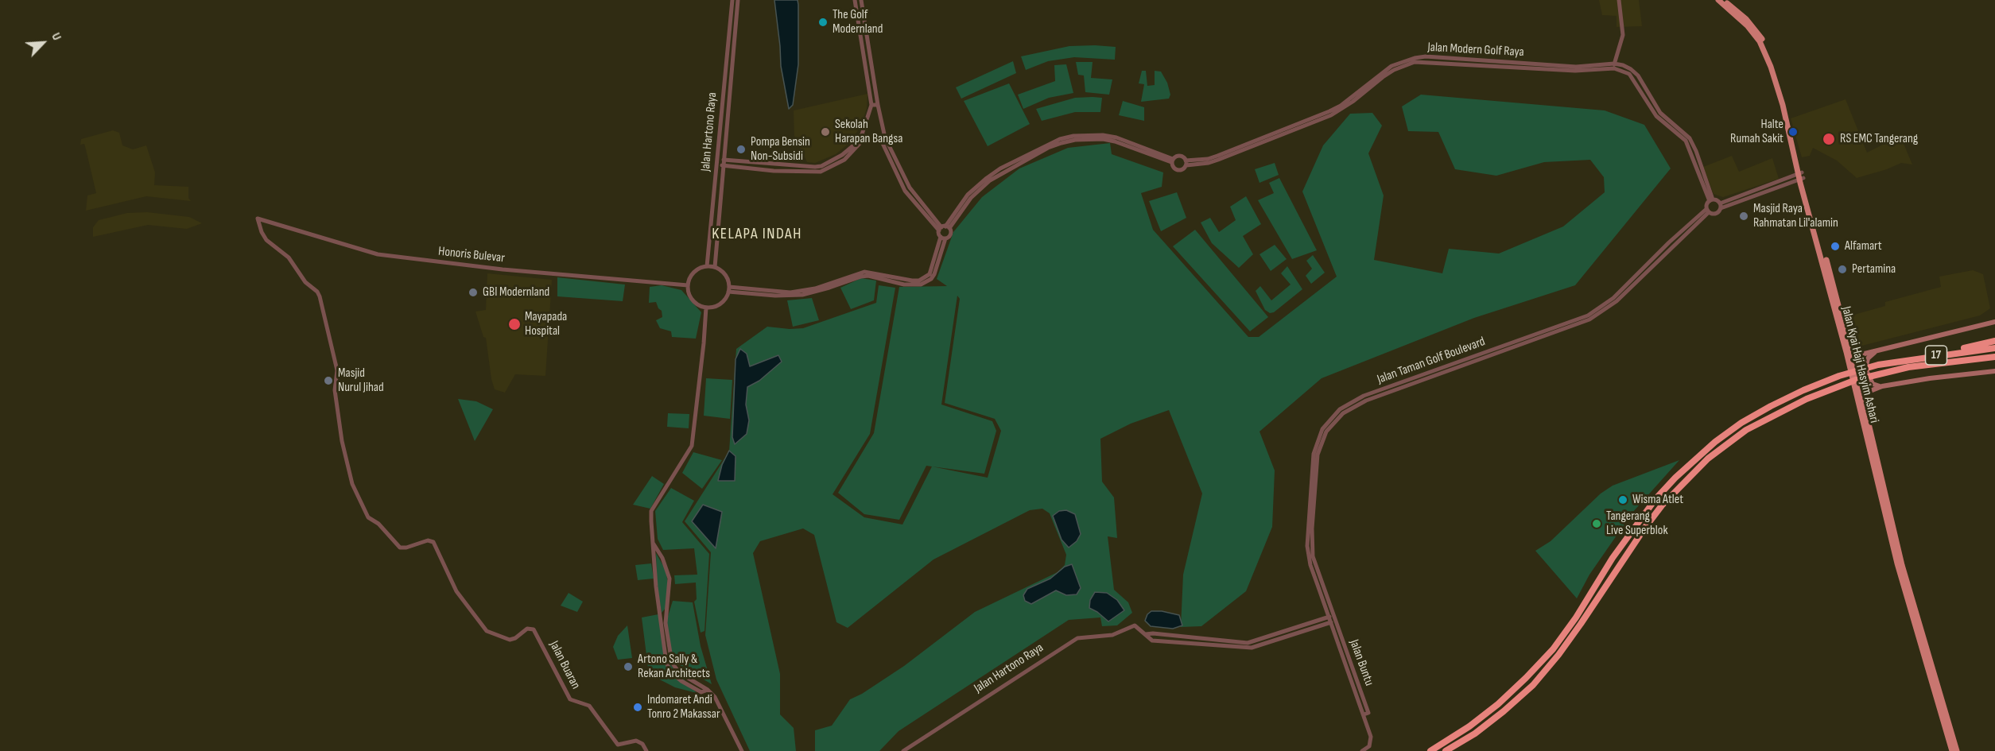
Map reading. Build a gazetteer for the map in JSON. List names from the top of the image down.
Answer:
{
  "streets": {
    "highway": ["17"],
    "main road": ["Jalan Kyai Haji Hasyim Ashari"],
    "street": [
      "Jalan Modern Golf Raya",
      "Jalan Hartono Raya",
      "Honoris Bulevar",
      "Jalan Taman Golf Boulevard",
      "Jalan Buntu",
      "Jalan Buaran"
    ]
  },
  "crossings": [
    ["Jalan Hartono Raya", "Honoris Bulevar"],
    ["Honoris Bulevar", "Jalan Buaran"],
    ["Jalan Taman Golf Boulevard", "Jalan Buntu"]
  ],
  "districts": ["KELAPA INDAH"],
  "places": [
    "The Golf Modernland",
    "Sekolah Harapan Bangsa",
    "Halte Rumah Sakit",
    "RS EMC Tangerang",
    "Pompa Bensin Non-Subsidi",
    "Masjid Raya Rahmatan Lil'alamin",
    "Alfamart",
    "Pertamina",
    "GBI Modernland",
    "Mayapada Hospital",
    "Masjid Nurul Jihad",
    "Wisma Atlet",
    "Tangerang Live Superblok",
    "Artono Sally & Rekan Architects",
    "Indomaret Andi Tonro 2 Makassar"
  ],
  "north": "top right"
}
